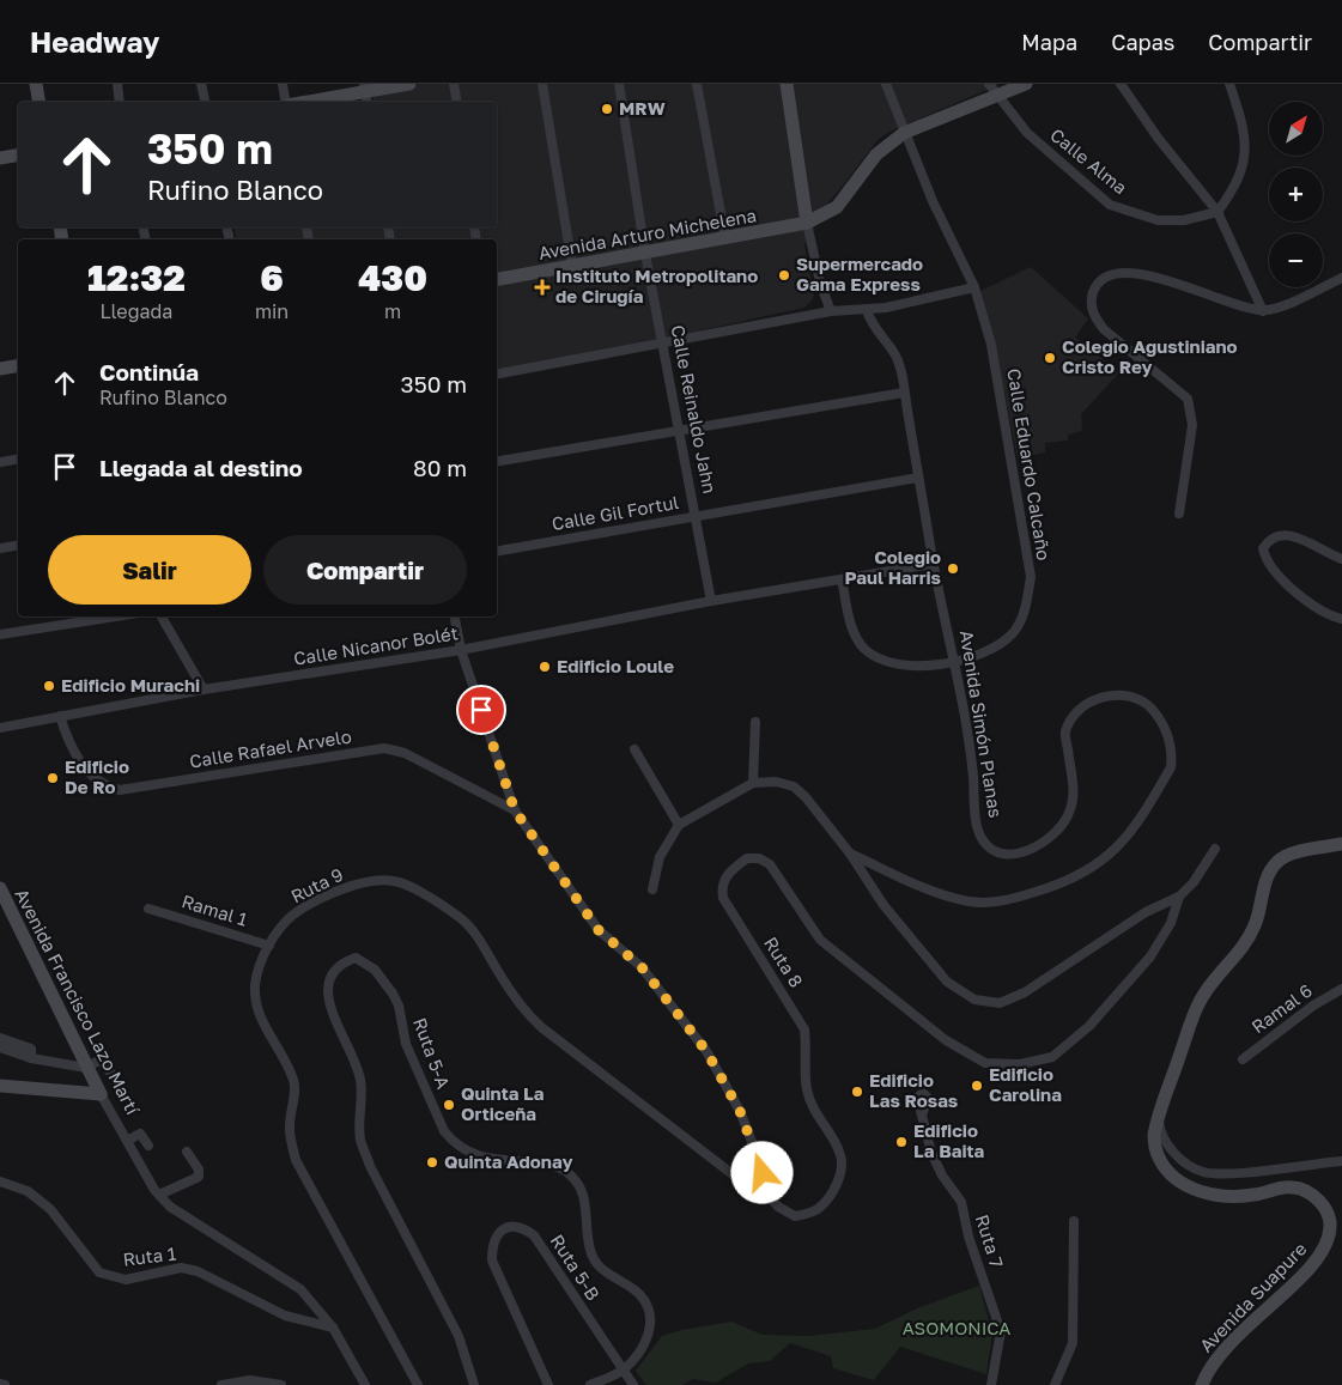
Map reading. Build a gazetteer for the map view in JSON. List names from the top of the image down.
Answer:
{
  "streets": {
    "street": [
      "Calle Alma",
      "Avenida Arturo Michelena",
      "Calle Reinaldo Jahn",
      "Calle Eduardo Calcaño",
      "Calle Gil Fortul",
      "Calle Nicanor Bolét",
      "Avenida Simón Planas",
      "Calle Rafael Arvelo",
      "Ruta 9",
      "Ramal 1",
      "Ruta 8",
      "Avenida Francisco Lazo Martí",
      "Ramal 6",
      "Ruta 5-A",
      "Ruta 7",
      "Ruta 1",
      "Ruta 5-B",
      "Avenida Suapure"
    ]
  },
  "crossings": [
    ["Calle Alma", "Avenida Arturo Michelena"],
    ["Avenida Arturo Michelena", "Calle Reinaldo Jahn"],
    ["Avenida Arturo Michelena", "Calle Eduardo Calcaño"],
    ["Calle Reinaldo Jahn", "Calle Gil Fortul"],
    ["Calle Reinaldo Jahn", "Calle Nicanor Bolét"],
    ["Calle Eduardo Calcaño", "Calle Nicanor Bolét"],
    ["Calle Eduardo Calcaño", "Avenida Simón Planas"],
    ["Calle Gil Fortul", "Avenida Simón Planas"],
    ["Calle Nicanor Bolét", "Avenida Simón Planas"],
    ["Calle Nicanor Bolét", "Calle Rafael Arvelo"],
    ["Ruta 9", "Ramal 1"],
    ["Ruta 9", "Ruta 8"],
    ["Avenida Francisco Lazo Martí", "Ruta 1"],
    ["Ruta 5-A", "Ruta 5-B"]
  ],
  "parks": ["ASOMONICA"],
  "places": {
    "other": [
      "MRW",
      "Supermercado Gama Express",
      "Colegio Agustiniano Cristo Rey",
      "Colegio Paul Harris",
      "Edificio Loule",
      "Edificio Murachi",
      "Edificio De Ro",
      "Edificio Carolina",
      "Edificio Las Rosas",
      "Quinta La Orticeña",
      "Edificio La Baita",
      "Quinta Adonay"
    ],
    "health": ["Instituto Metropolitano de Cirugía"]
  },
  "north": "top right",
  "page": {
    "header": "Headway",
    "nav": ["Mapa", "Capas", "Compartir"],
    "map_buttons": ["+", "−"],
    "turn": ["350 m", "Rufino Blanco"],
    "eta": [
      "12:32",
      "Llegada",
      "6",
      "min",
      "430",
      "m"
    ],
    "list": [
      {
        "name": "Continúa",
        "note": "Rufino Blanco",
        "value": "350 m"
      },
      {
        "name": "Llegada al destino",
        "value": "80 m"
      }
    ],
    "buttons": ["Salir", "Compartir"]
  }
}
